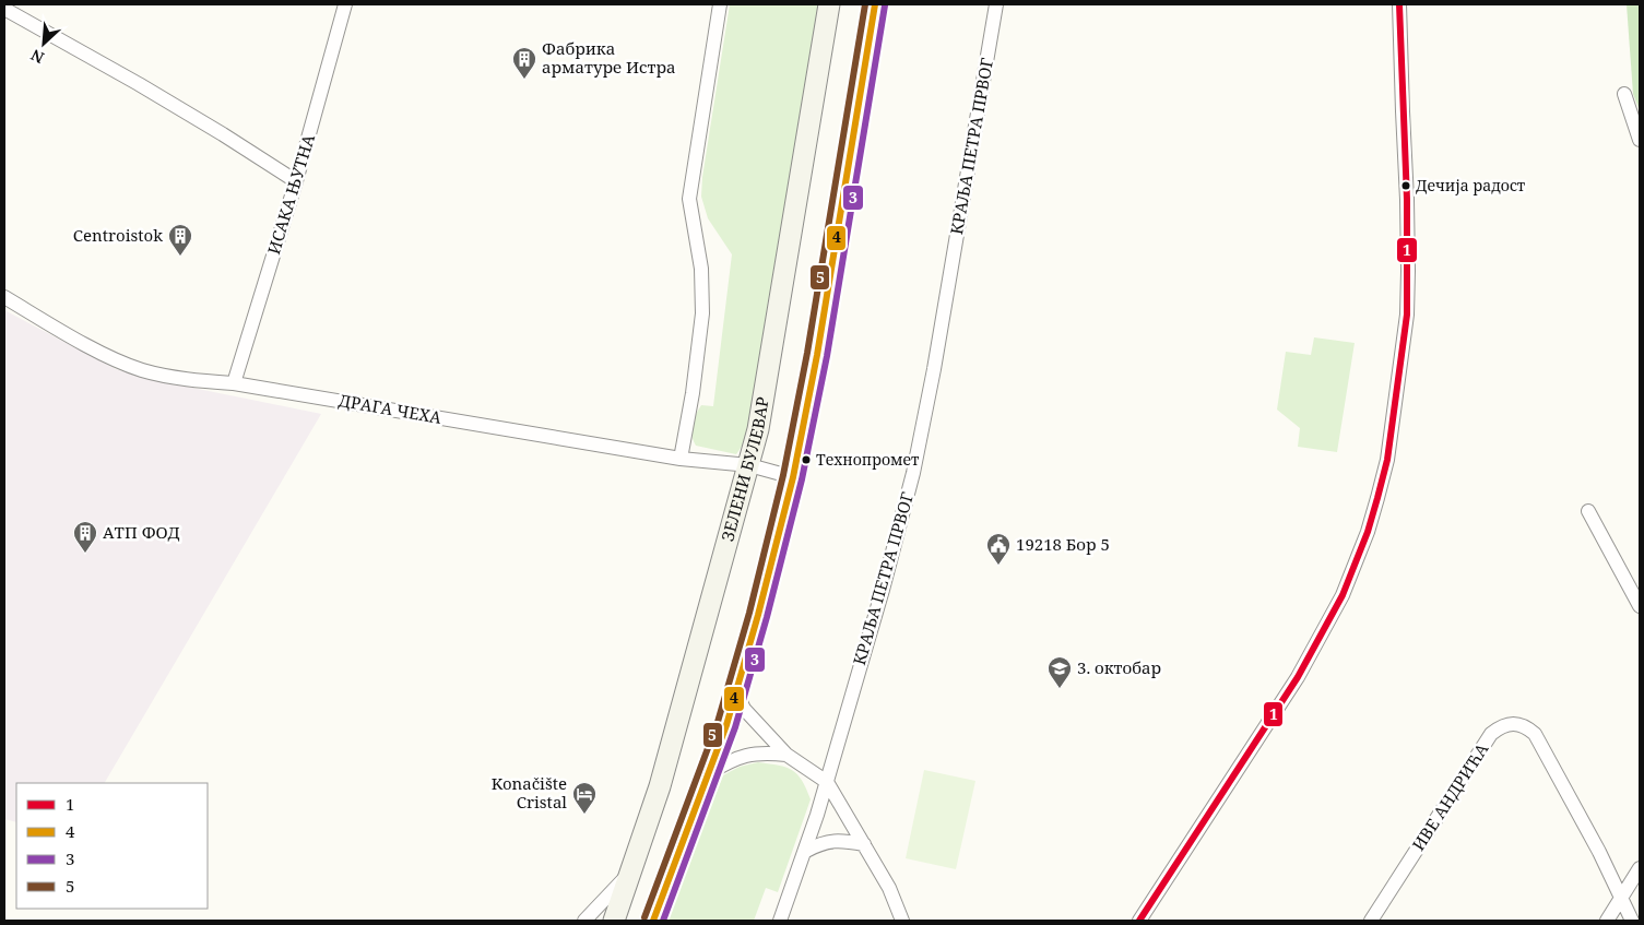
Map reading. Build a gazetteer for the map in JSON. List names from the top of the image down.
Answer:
{
  "streets": {
    "street": [
      "КРАЉА ПЕТРА ПРВОГ",
      "ИСАКА ЊУТНА",
      "ДРАГА ЧЕХА",
      "ЗЕЛЕНИ БУЛЕВАР",
      "ИВЕ АНДРИЋА"
    ]
  },
  "crossings": [
    ["ИСАКА ЊУТНА", "ДРАГА ЧЕХА"],
    ["ДРАГА ЧЕХА", "ЗЕЛЕНИ БУЛЕВАР"]
  ],
  "places": {
    "building": ["Фабрика арматуре Истра", "Centroistok", "АТП ФОД"],
    "other": ["Дечија радост", "Технопромет"],
    "public building": ["19218 Бор 5"],
    "school or university": ["3. октобар"],
    "hotel": ["Konačište Cristal"]
  },
  "lines": [
    "transit line 1",
    "transit line 4",
    "transit line 5",
    "transit line 3"
  ],
  "legend": [
    "1",
    "4",
    "3",
    "5"
  ],
  "north": "bottom left"
}
